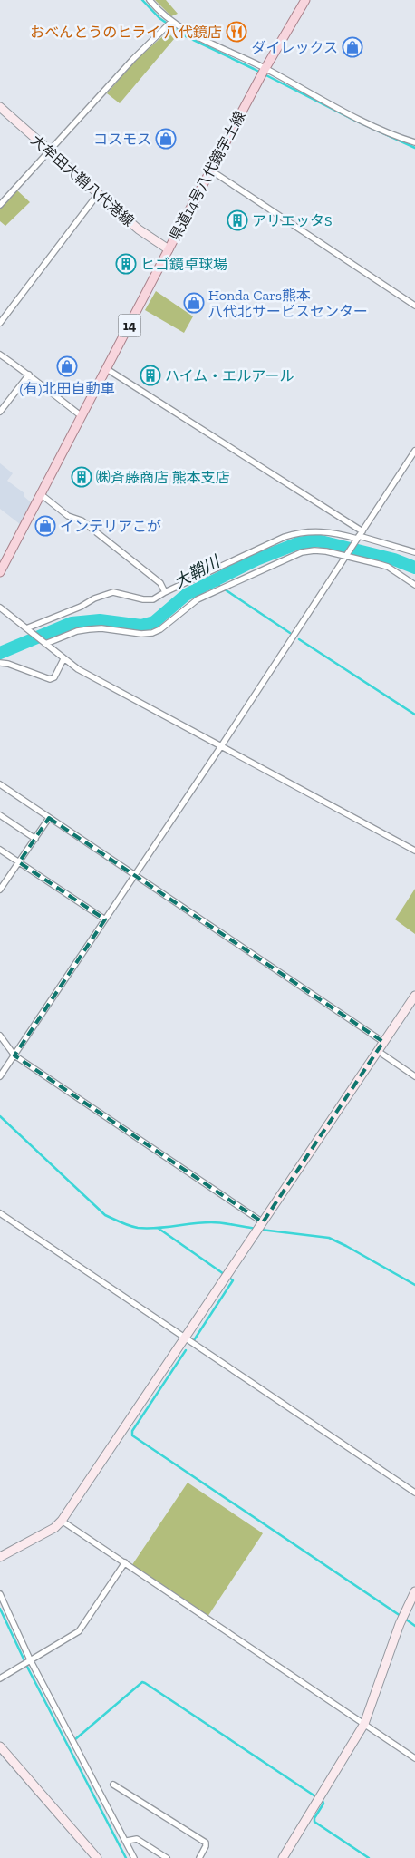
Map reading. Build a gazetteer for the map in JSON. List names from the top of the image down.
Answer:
{
  "streets": {
    "main road": ["県道14号八代鏡宇土線", "14"],
    "street": ["大牟田大鞘八代港線"]
  },
  "crossings": [
    ["県道14号八代鏡宇土線", "大牟田大鞘八代港線"]
  ],
  "water": ["大鞘川"],
  "places": {
    "restaurant": ["おべんとうのヒライ 八代鏡店"],
    "shop": [
      "ダイレックス",
      "コスモス",
      "Honda Cars熊本 八代北サービスセンター",
      "(有)北田自動車",
      "インテリアこが"
    ],
    "building": [
      "アリエッタS",
      "ヒゴ鏡卓球場",
      "ハイム・エルアール",
      "㈱斉藤商店 熊本支店"
    ]
  }
}
